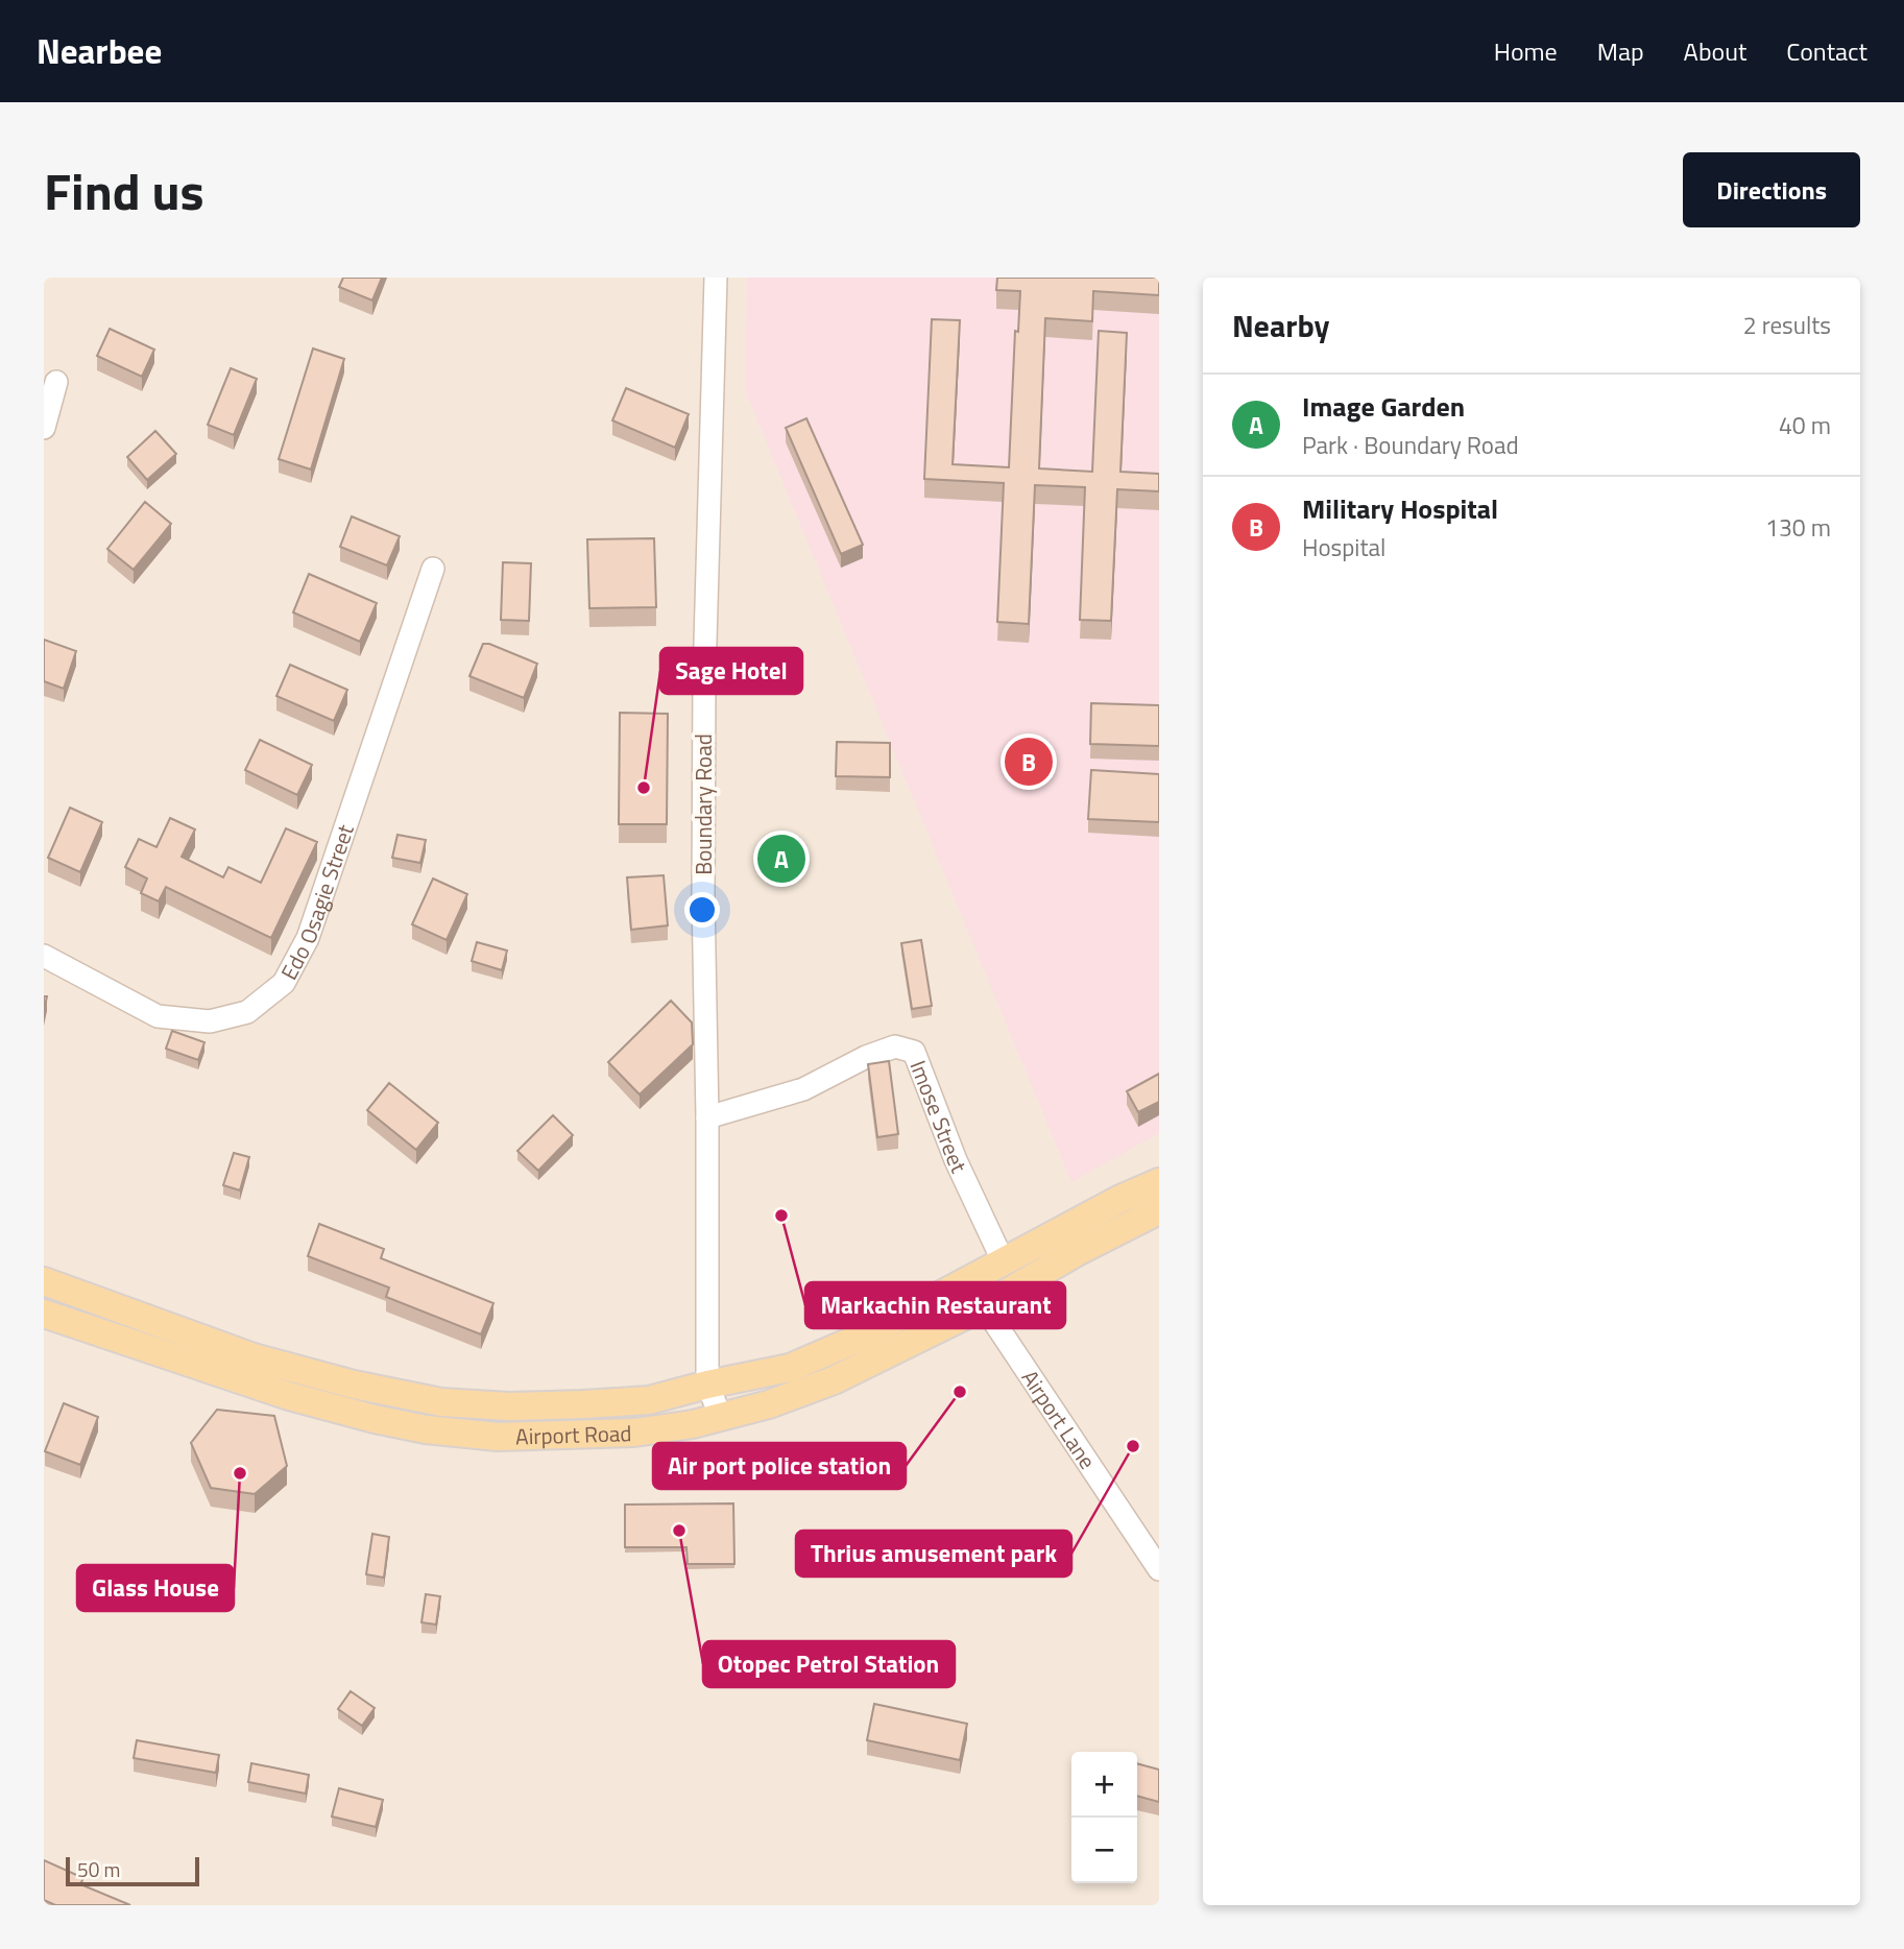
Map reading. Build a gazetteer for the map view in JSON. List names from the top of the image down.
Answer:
{
  "streets": {
    "main road": ["Airport Road"],
    "street": [
      "Boundary Road",
      "Edo Osagie Street",
      "Imose Street",
      "Airport Lane"
    ]
  },
  "crossings": [
    ["Boundary Road", "Imose Street"],
    ["Boundary Road", "Airport Road"],
    ["Imose Street", "Airport Road"],
    ["Airport Lane", "Airport Road"]
  ],
  "places": [
    "Sage Hotel",
    "Markachin Restaurant",
    "Air port police station",
    "Thrius amusement park",
    "Glass House",
    "Otopec Petrol Station"
  ],
  "scale_bar": "50 m",
  "page": {
    "header": "Nearbee",
    "nav": [
      "Home",
      "Map",
      "About",
      "Contact"
    ],
    "title": "Find us",
    "buttons": "Directions",
    "heading": ["Nearby", "2 results"],
    "list": [
      {
        "mark": "A",
        "name": "Image Garden",
        "note": "Park · Boundary Road",
        "value": "40 m"
      },
      {
        "mark": "B",
        "name": "Military Hospital",
        "note": "Hospital",
        "value": "130 m"
      }
    ],
    "pins": ["B", "A"],
    "map_buttons": ["+", "−"],
    "scale": "50 m"
  }
}
